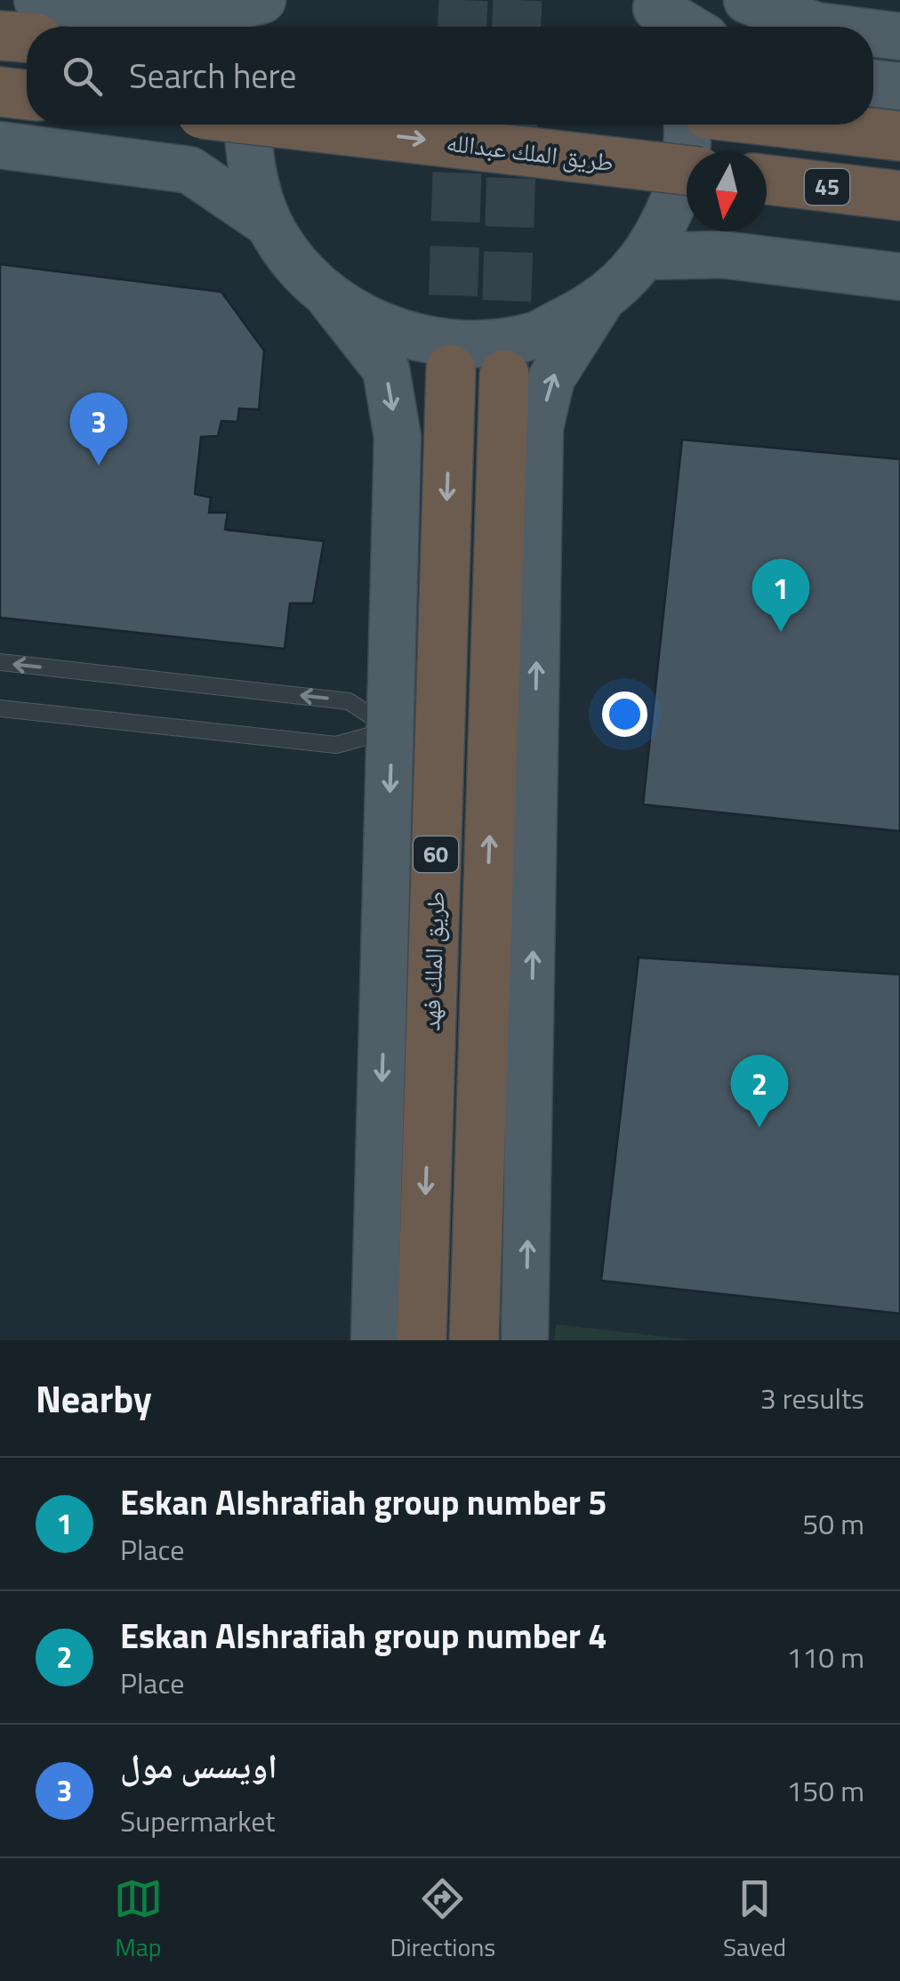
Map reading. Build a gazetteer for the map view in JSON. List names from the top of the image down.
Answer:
{
  "streets": {
    "highway": [
      "طريق الملك عبدالله",
      "45",
      "60",
      "طريق الملك فهد"
    ]
  },
  "one_way": ["طريق الملك عبدالله"],
  "north": "bottom",
  "page": {
    "search": "Search here",
    "pins": ["3", "1", "2"],
    "heading": ["Nearby", "3 results"],
    "list": [
      {
        "mark": "1",
        "name": "Eskan Alshrafiah group number 5",
        "note": "Place",
        "value": "50 m"
      },
      {
        "mark": "2",
        "name": "Eskan Alshrafiah group number 4",
        "note": "Place",
        "value": "110 m"
      },
      {
        "mark": "3",
        "name": "اويسس مول",
        "note": "Supermarket",
        "value": "150 m"
      }
    ],
    "nav": ["Map", "Directions", "Saved"]
  }
}
